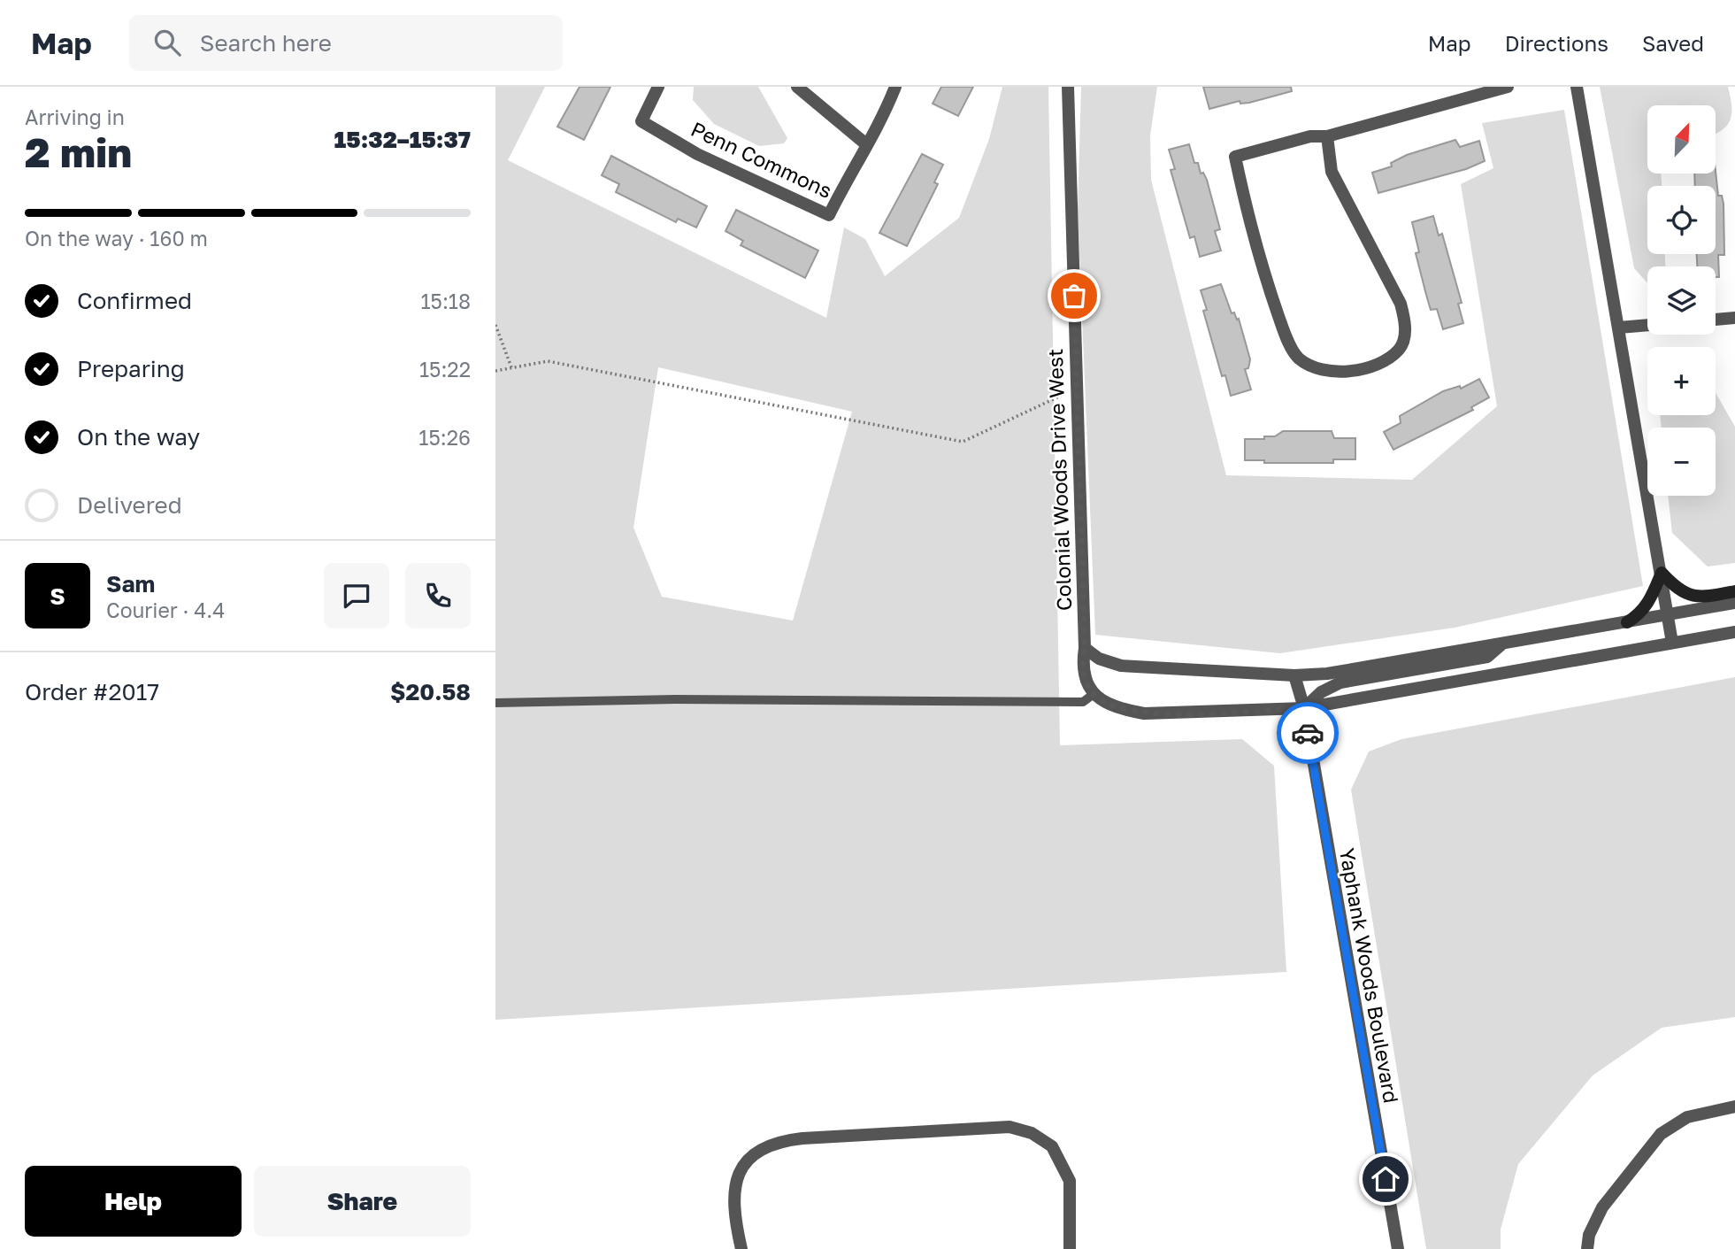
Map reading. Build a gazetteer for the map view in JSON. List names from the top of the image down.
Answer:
{
  "streets": {
    "street": ["Penn Commons", "Colonial Woods Drive West", "Yaphank Woods Boulevard"]
  },
  "north": "top right",
  "page": {
    "header": "Map",
    "search": "Search here",
    "nav": ["Map", "Directions", "Saved"],
    "heading": ["2 min", "Arriving in", "15:32–15:37"],
    "panel": [
      "Sam",
      "Courier · 4.4",
      "Order #2017",
      "$20.58"
    ],
    "map_buttons": ["+", "−"],
    "bar": "On the way · 160 m",
    "list": [
      ["Confirmed", "15:18"],
      ["Preparing", "15:22"],
      ["On the way", "15:26"],
      "Delivered"
    ],
    "round": "S",
    "buttons": ["Help", "Share"]
  }
}
